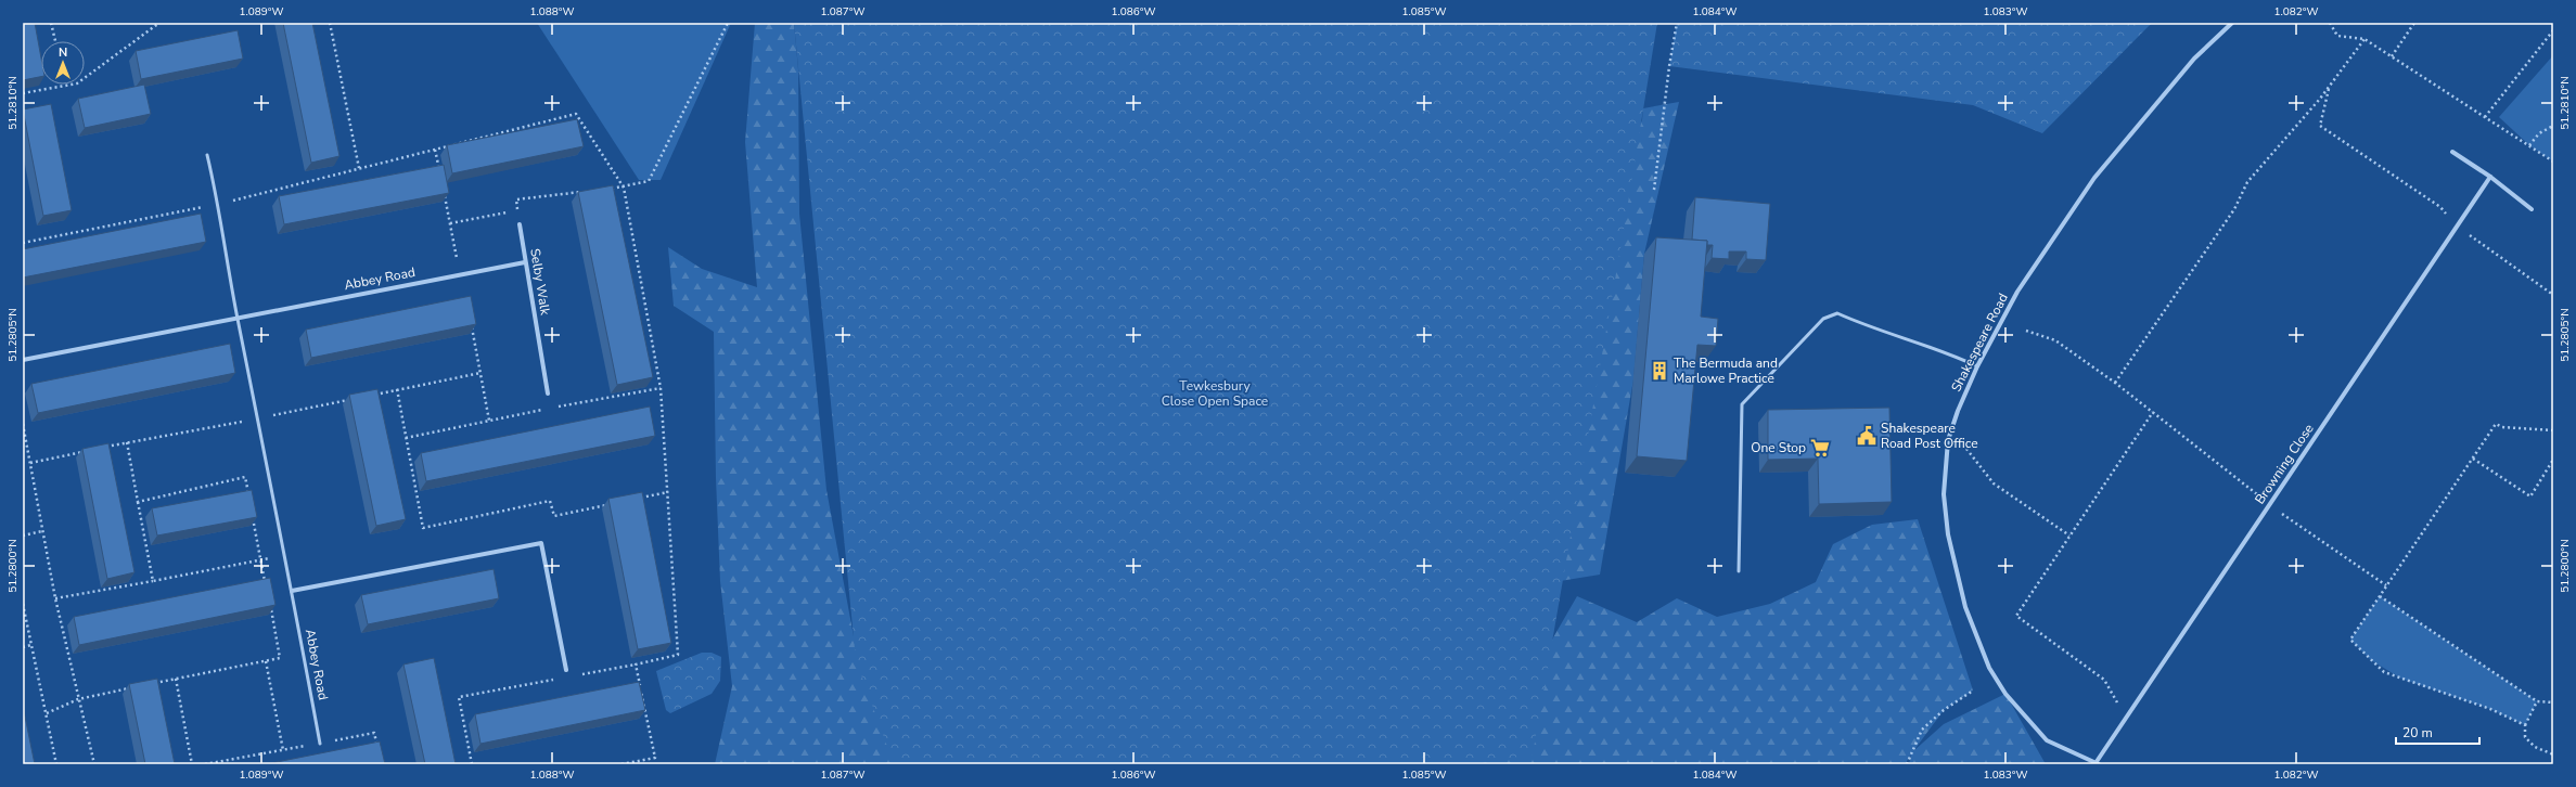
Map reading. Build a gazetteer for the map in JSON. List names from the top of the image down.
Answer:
{
  "streets": {
    "street": [
      "Abbey Road",
      "Selby Walk",
      "Shakespeare Road",
      "Browning Close"
    ]
  },
  "crossings": [
    ["Abbey Road", "Selby Walk"],
    ["Shakespeare Road", "Browning Close"]
  ],
  "parks": ["Tewkesbury Close Open Space"],
  "places": {
    "building": ["The Bermuda and Marlowe Practice"],
    "public building": ["Shakespeare Road Post Office"],
    "supermarket": ["One Stop"]
  },
  "scale_bar": "20 m",
  "north": "top",
  "coordinates": [
    "1.089°W",
    "1.088°W",
    "1.087°W",
    "1.086°W",
    "1.085°W",
    "1.084°W",
    "1.083°W",
    "1.082°W",
    "51.2810°N",
    "51.2805°N",
    "51.2800°N"
  ]
}
